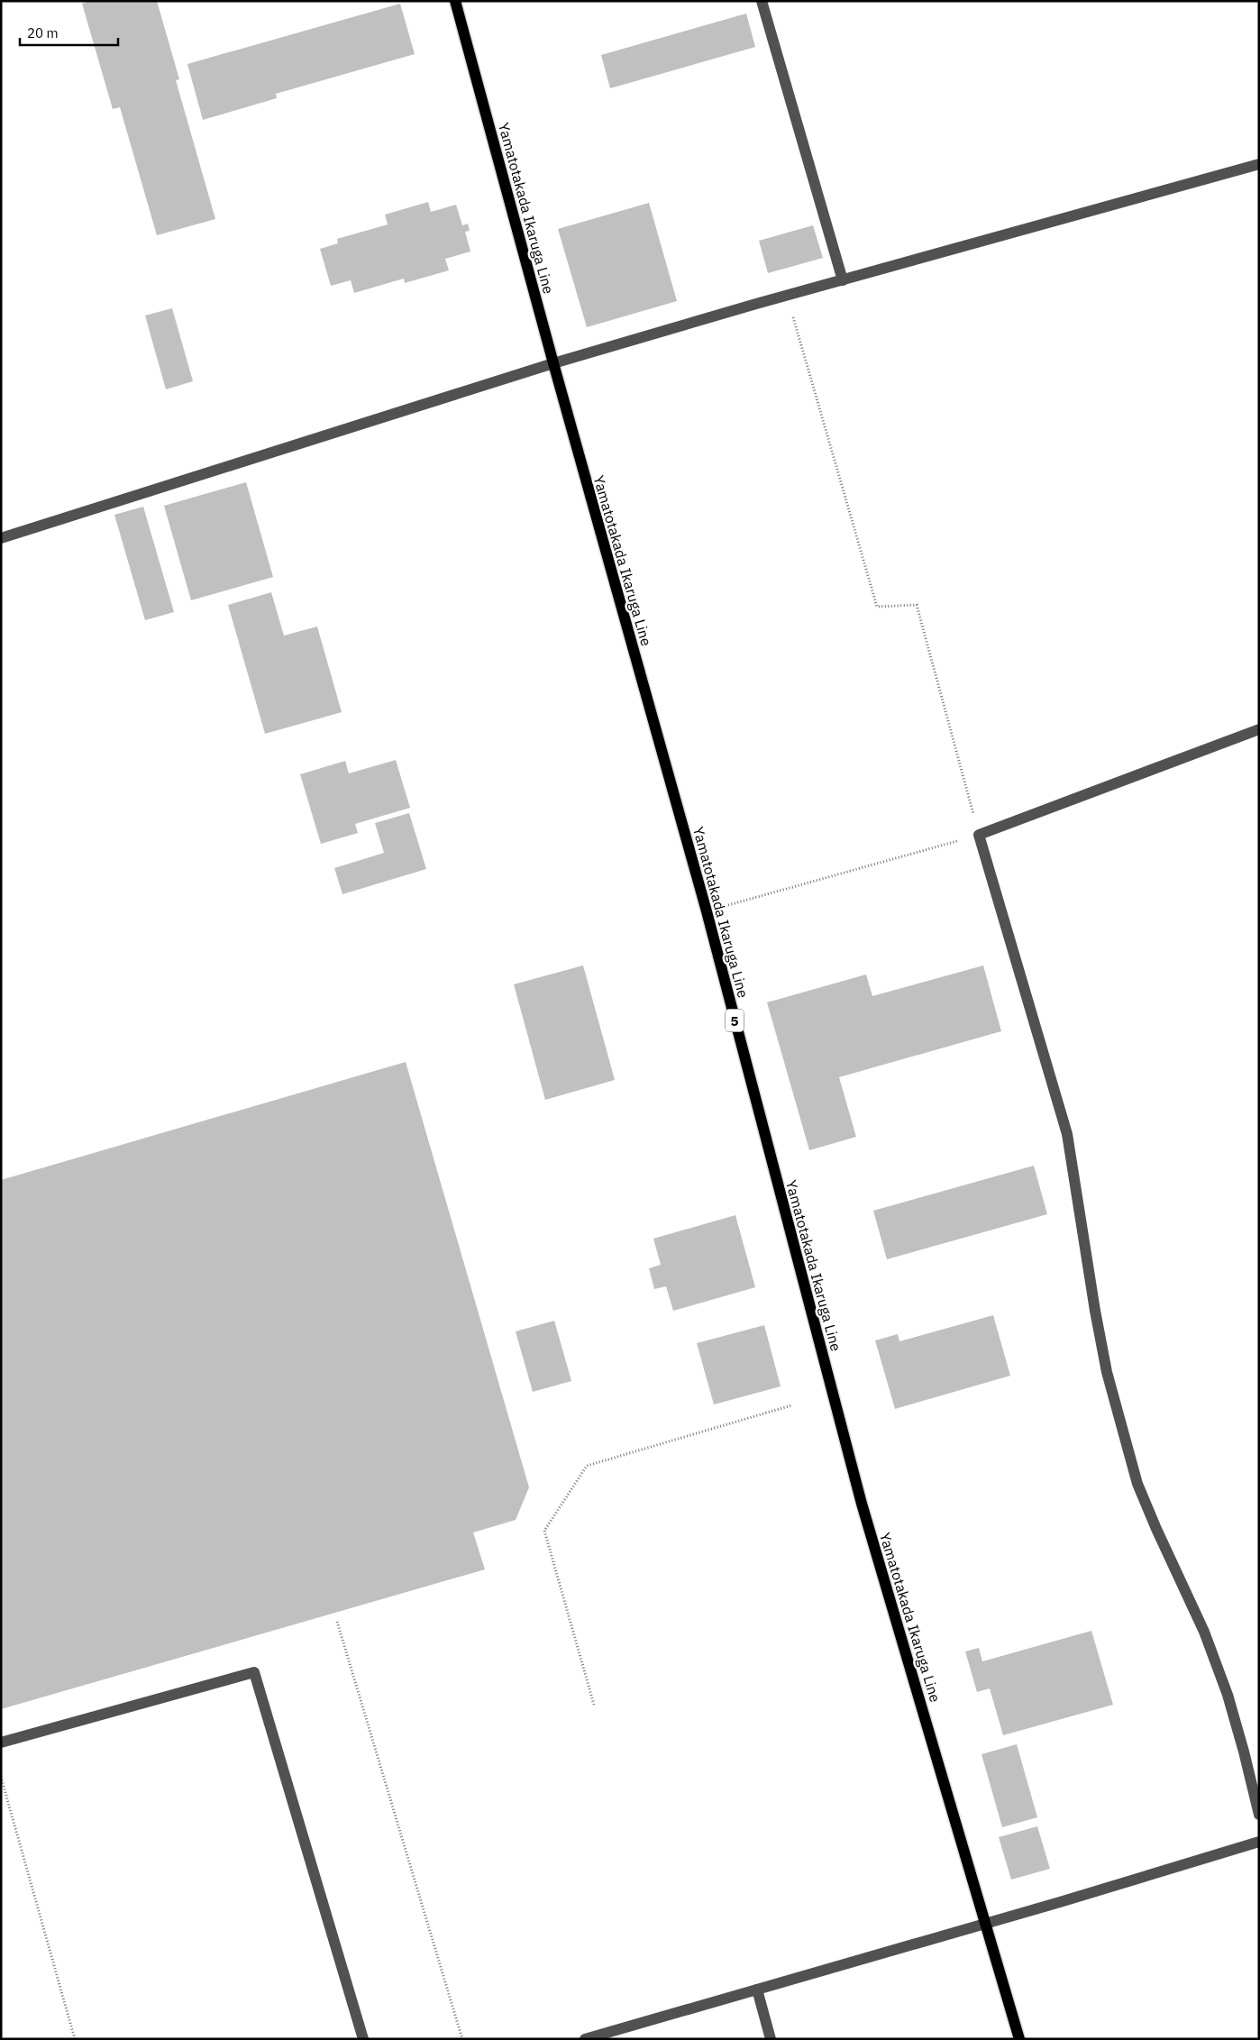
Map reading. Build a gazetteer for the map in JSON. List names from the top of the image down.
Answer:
{
  "streets": {
    "main road": ["Yamatotakada Ikaruga Line", "5"]
  },
  "scale_bar": "20 m"
}
